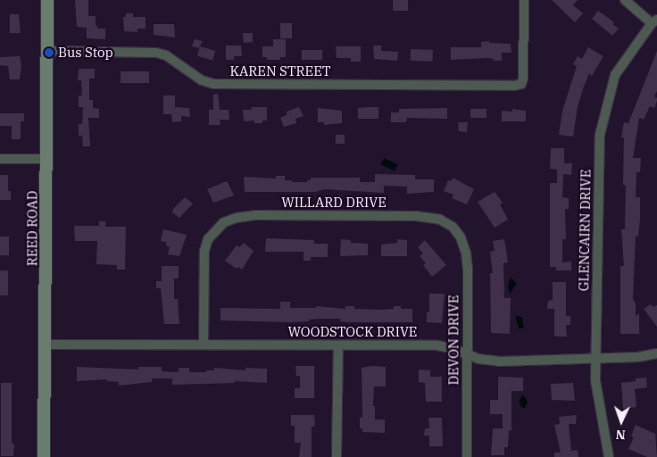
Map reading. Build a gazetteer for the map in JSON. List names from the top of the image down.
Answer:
{
  "streets": {
    "main road": ["REED ROAD"],
    "street": [
      "KAREN STREET",
      "WILLARD DRIVE",
      "GLENCAIRN DRIVE",
      "WOODSTOCK DRIVE",
      "DEVON DRIVE"
    ]
  },
  "crossings": [
    ["KAREN STREET", "REED ROAD"],
    ["WILLARD DRIVE", "WOODSTOCK DRIVE"],
    ["WILLARD DRIVE", "DEVON DRIVE"],
    ["REED ROAD", "WOODSTOCK DRIVE"],
    ["GLENCAIRN DRIVE", "WOODSTOCK DRIVE"],
    ["WOODSTOCK DRIVE", "DEVON DRIVE"]
  ],
  "places": ["Bus Stop"],
  "north": "bottom"
}
